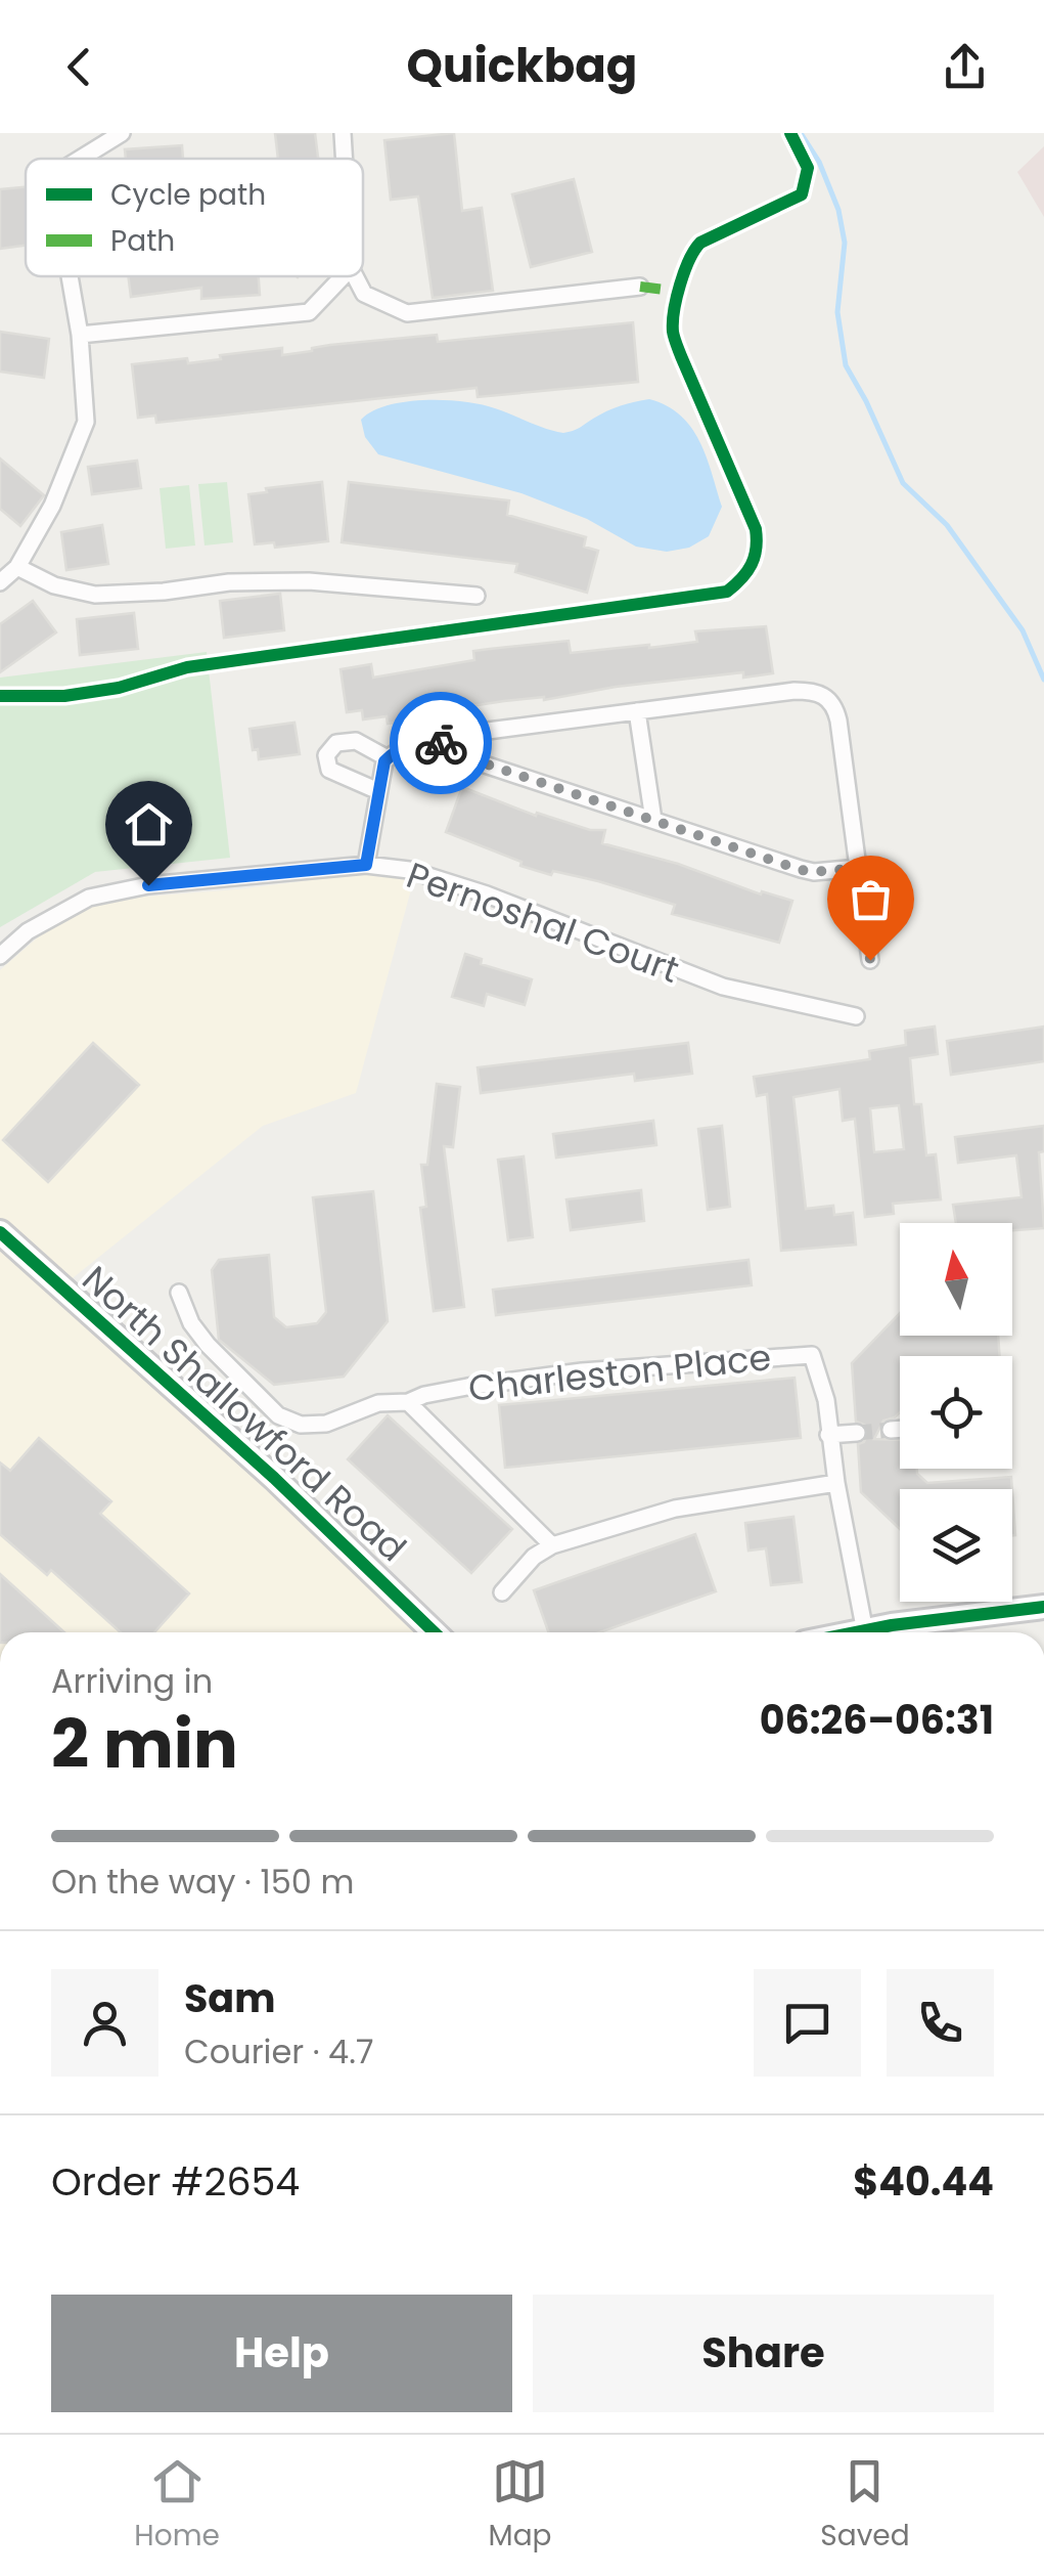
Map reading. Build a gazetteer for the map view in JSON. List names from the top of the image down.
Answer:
{
  "streets": {
    "street": ["Pernoshal Court", "Charleston Place", "North Shallowford Road"]
  },
  "legend": ["Cycle path", "Path"],
  "north": "top",
  "page": {
    "header": "Quickbag",
    "heading": ["2 min", "Arriving in", "06:26–06:31"],
    "panel": [
      "Sam",
      "Courier · 4.7",
      "Order #2654",
      "$40.44"
    ],
    "bar": "On the way · 150 m",
    "buttons": ["Help", "Share"],
    "tabs": ["Home", "Map", "Saved"]
  }
}
